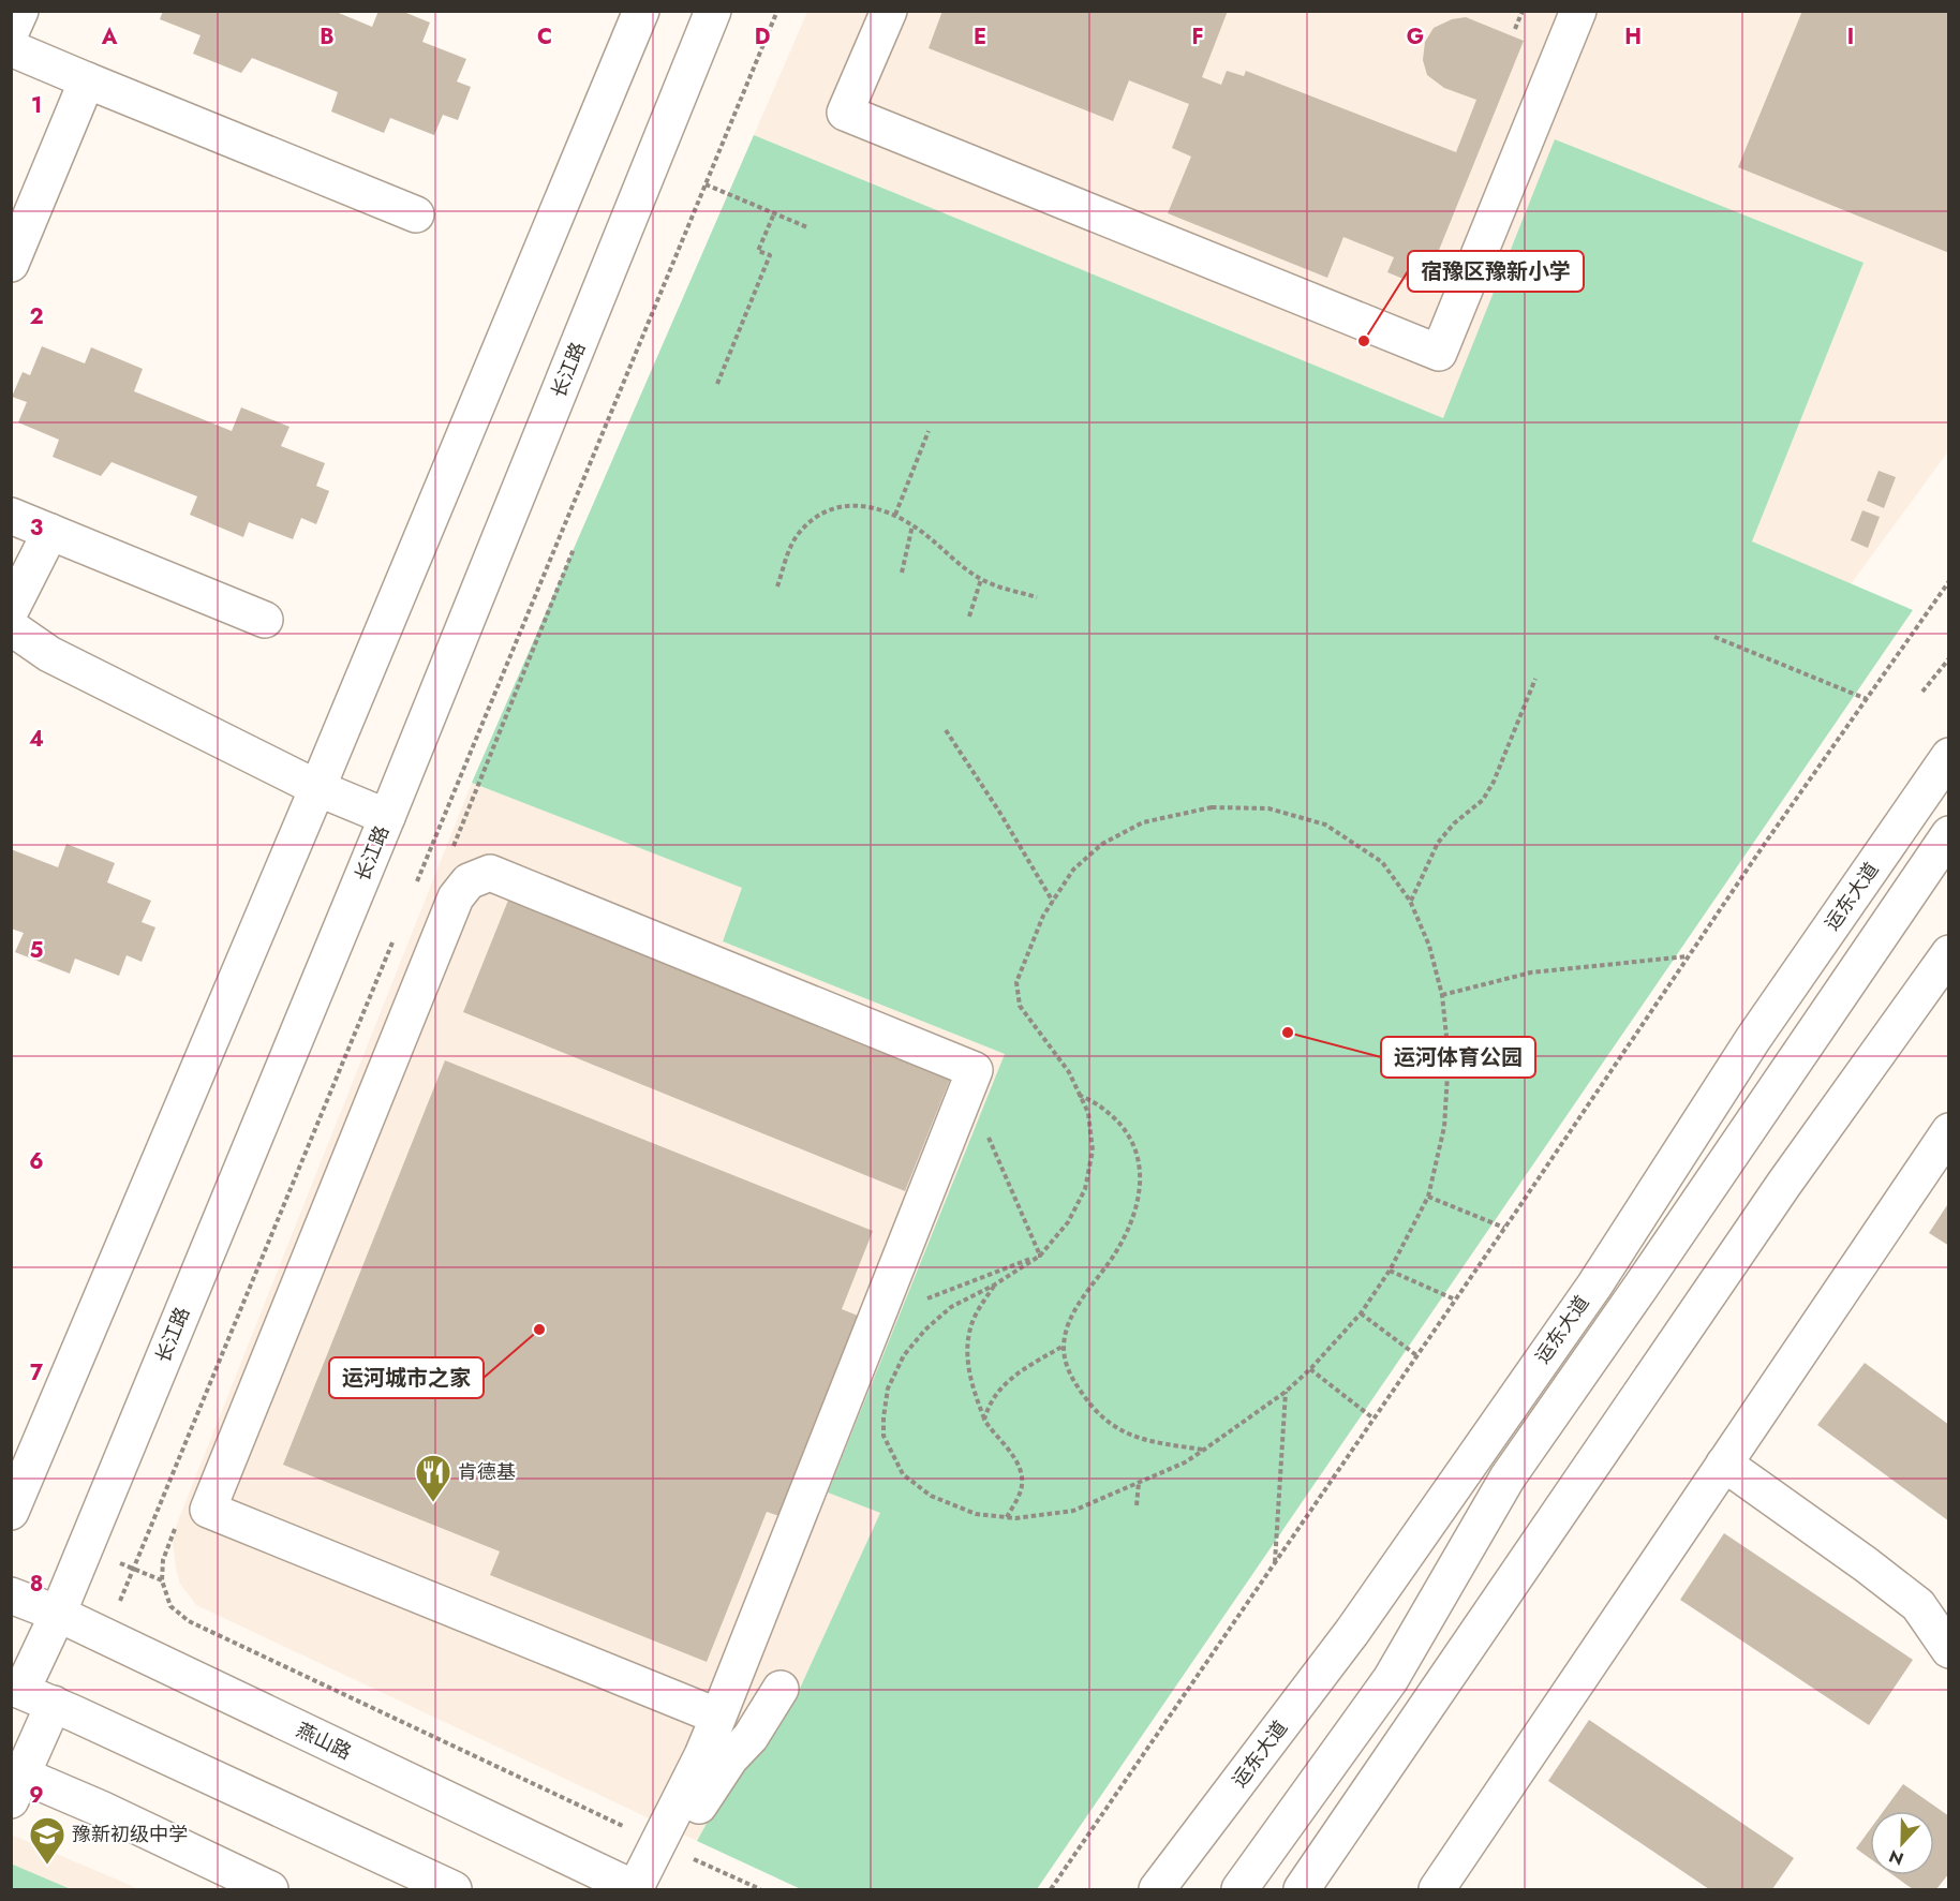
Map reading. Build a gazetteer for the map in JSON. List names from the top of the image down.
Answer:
{
  "streets": {
    "street": ["长江路", "运东大道", "燕山路"]
  },
  "crossings": [
    ["长江路", "燕山路"]
  ],
  "places": {
    "other": ["宿豫区豫新小学", "运河体育公园", "运河城市之家"],
    "restaurant": ["肯德基"],
    "school or university": ["豫新初级中学"]
  },
  "north": "bottom",
  "grid": {
    "columns": [
      "A",
      "B",
      "C",
      "D",
      "E",
      "F",
      "G",
      "H",
      "I"
    ],
    "rows": [
      "1",
      "2",
      "3",
      "4",
      "5",
      "6",
      "7",
      "8",
      "9"
    ]
  }
}
